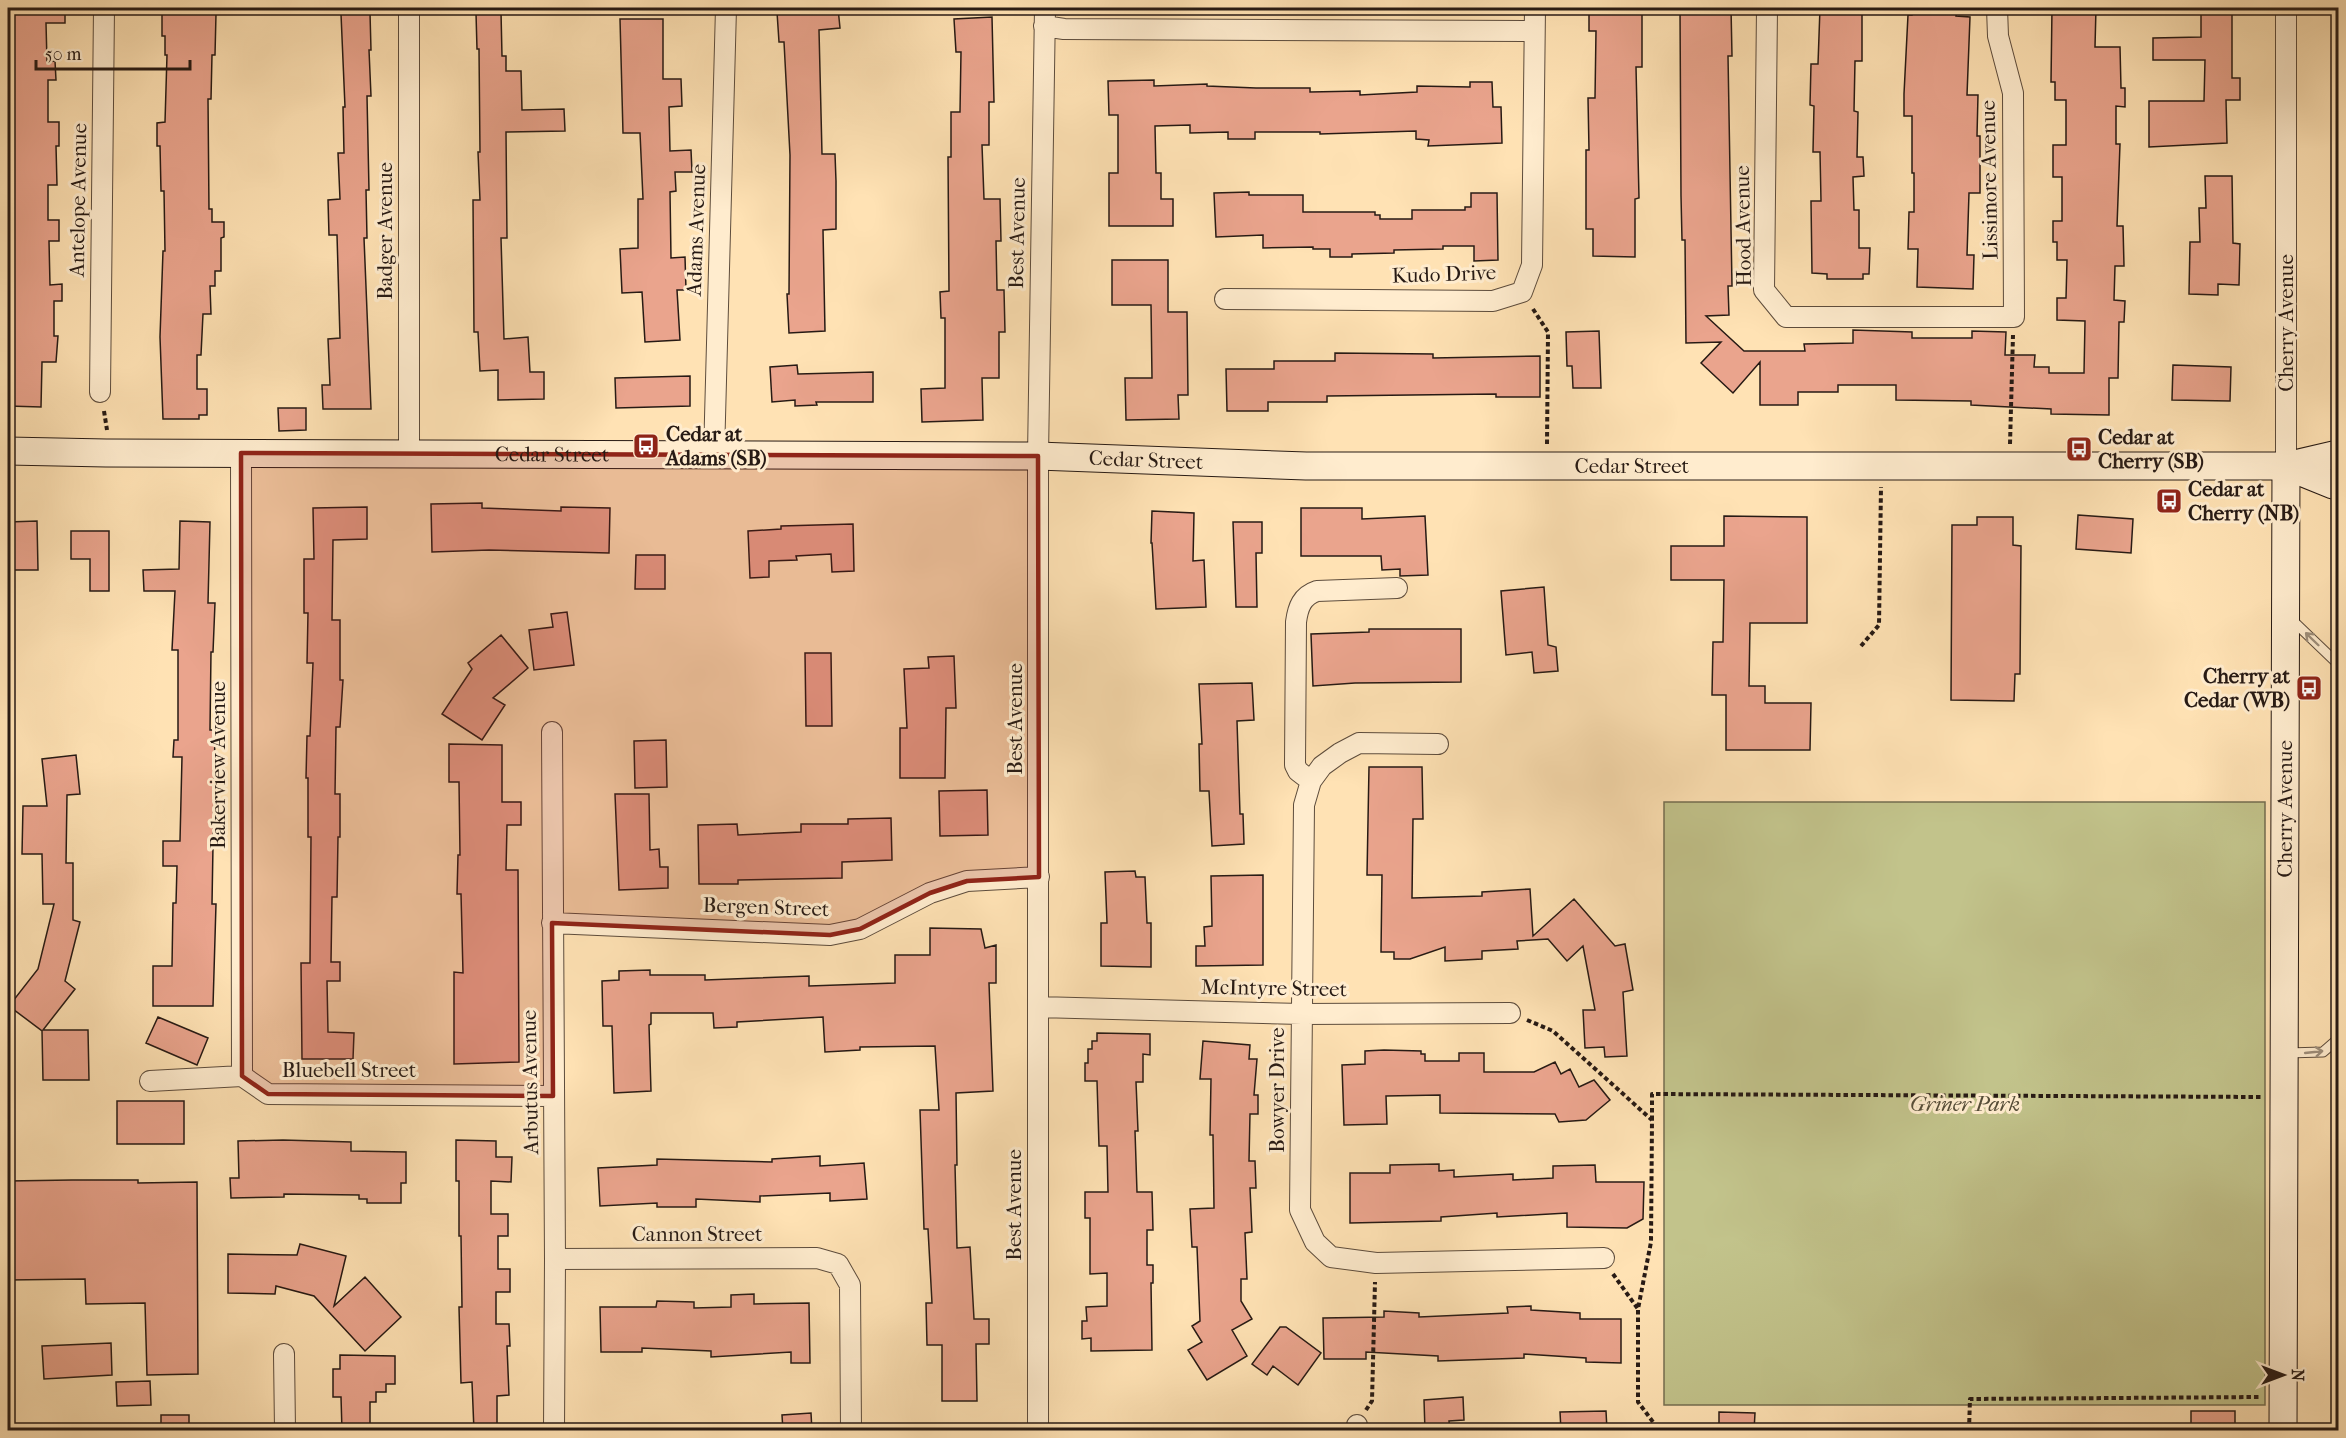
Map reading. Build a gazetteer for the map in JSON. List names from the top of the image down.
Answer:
{
  "streets": {
    "main road": ["Cherry Avenue", "Cedar Street"],
    "street": [
      "Lissimore Avenue",
      "Antelope Avenue",
      "Hood Avenue",
      "Adams Avenue",
      "Badger Avenue",
      "Best Avenue",
      "Kudo Drive",
      "Bakerview Avenue",
      "Bergen Street",
      "McIntyre Street",
      "Bluebell Street",
      "Arbutus Avenue",
      "Bowyer Drive",
      "Cannon Street"
    ]
  },
  "crossings": [
    ["Lissimore Avenue", "Hood Avenue"],
    ["Adams Avenue", "Cedar Street"],
    ["Badger Avenue", "Cedar Street"],
    ["Best Avenue", "Cedar Street"],
    ["Best Avenue", "Bergen Street"],
    ["Best Avenue", "McIntyre Street"],
    ["Cherry Avenue", "Cedar Street"],
    ["Cedar Street", "Bakerview Avenue"],
    ["Bakerview Avenue", "Bluebell Street"],
    ["Bergen Street", "Arbutus Avenue"],
    ["McIntyre Street", "Bowyer Drive"],
    ["Bluebell Street", "Arbutus Avenue"],
    ["Arbutus Avenue", "Cannon Street"]
  ],
  "parks": ["Griner Park"],
  "places": {
    "bus stop": [
      "Cedar at Adams (SB)",
      "Cedar at Cherry (SB)",
      "Cedar at Cherry (NB)",
      "Cherry at Cedar (WB)"
    ]
  },
  "scale_bar": "50 m",
  "north": "right"
}
